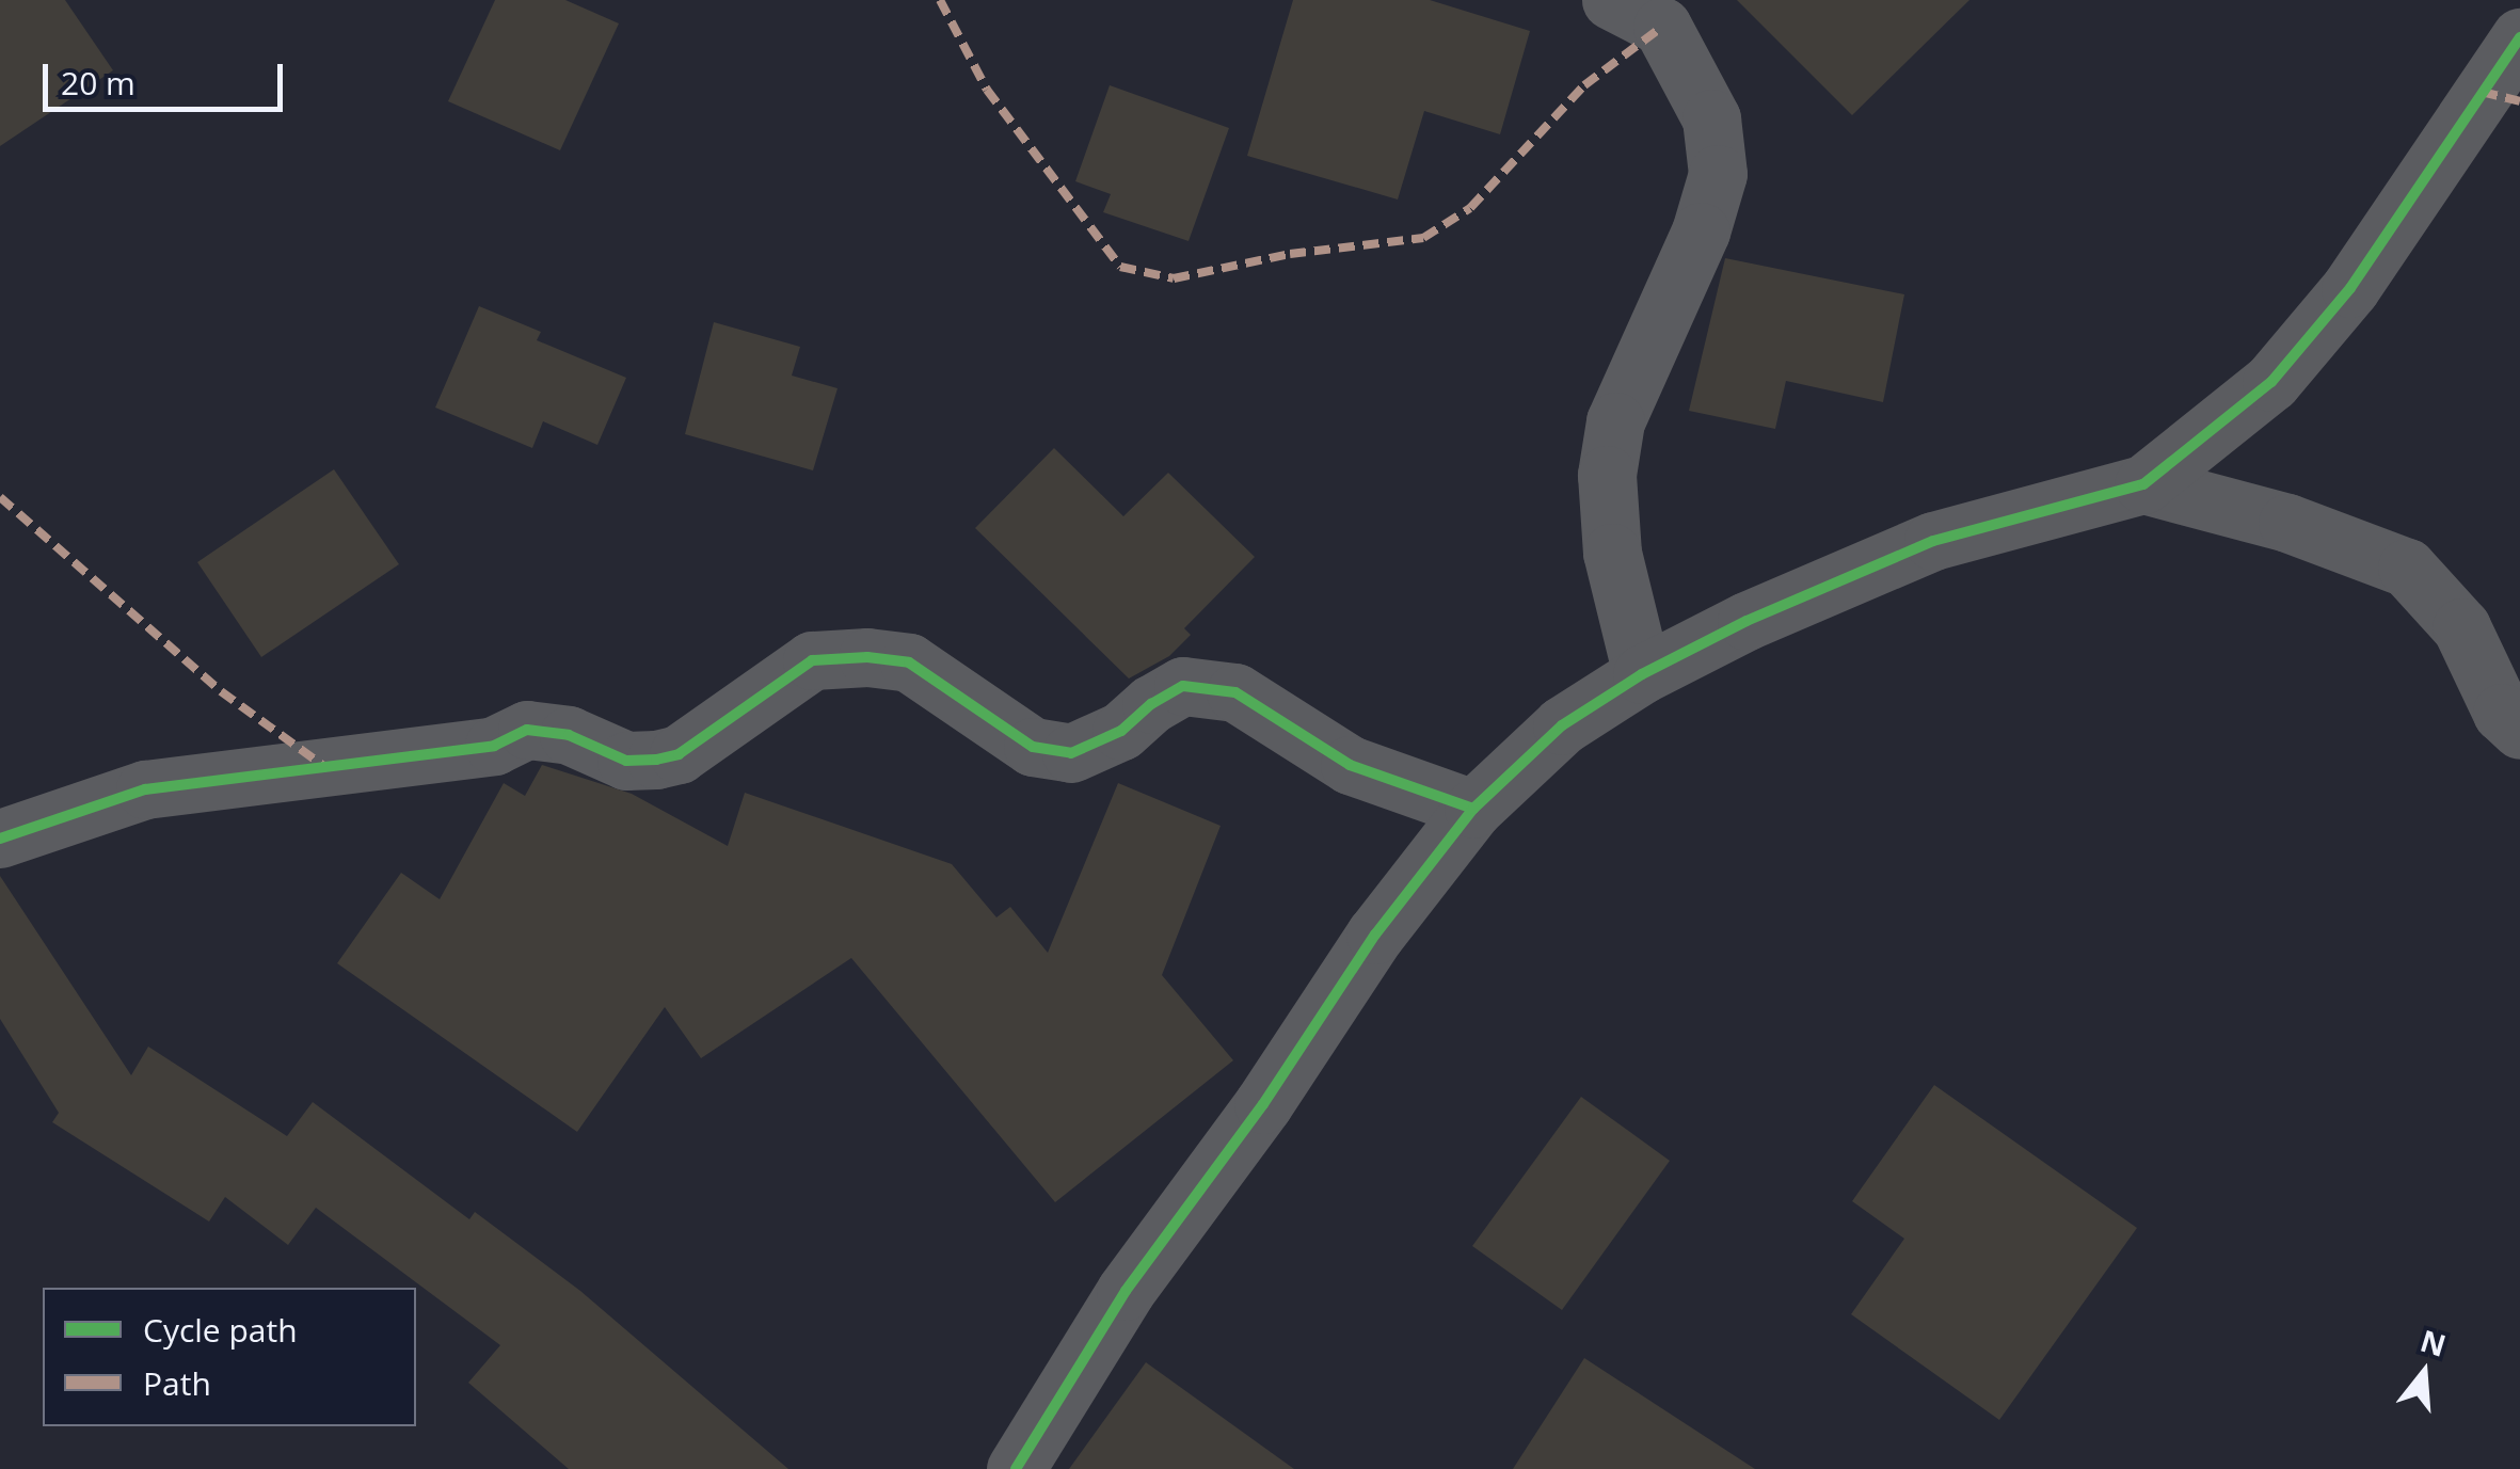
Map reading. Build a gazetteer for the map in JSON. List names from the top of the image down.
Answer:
{
  "legend": ["Cycle path", "Path"],
  "scale_bar": "20 m",
  "north": "top"
}
